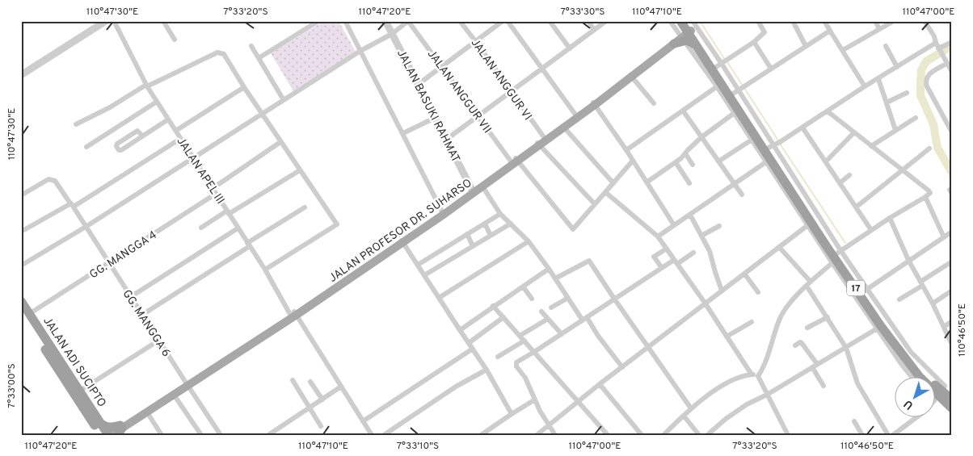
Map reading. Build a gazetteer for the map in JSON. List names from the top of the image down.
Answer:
{
  "streets": {
    "highway": ["17", "JALAN ADI SUCIPTO"],
    "main road": ["JALAN PROFESOR DR. SUHARSO"],
    "street": [
      "JALAN ANGGUR VI",
      "JALAN ANGGUR VII",
      "JALAN BASUKI RAHMAT",
      "JALAN APEL III",
      "GG. MANGGA 4",
      "GG. MANGGA 6"
    ]
  },
  "crossings": [
    ["JALAN ANGGUR VI", "JALAN ANGGUR VII"],
    ["JALAN ANGGUR VI", "JALAN PROFESOR DR. SUHARSO"],
    ["JALAN ANGGUR VII", "JALAN PROFESOR DR. SUHARSO"],
    ["JALAN BASUKI RAHMAT", "JALAN PROFESOR DR. SUHARSO"],
    ["JALAN APEL III", "JALAN PROFESOR DR. SUHARSO"],
    ["JALAN APEL III", "GG. MANGGA 4"],
    ["JALAN PROFESOR DR. SUHARSO", "17"],
    ["JALAN PROFESOR DR. SUHARSO", "GG. MANGGA 6"],
    ["JALAN PROFESOR DR. SUHARSO", "JALAN ADI SUCIPTO"],
    ["GG. MANGGA 4", "GG. MANGGA 6"],
    ["GG. MANGGA 4", "JALAN ADI SUCIPTO"]
  ],
  "north": "bottom left",
  "coordinates": [
    "110°47'30\"E",
    "7°33'20\"S",
    "110°47'20\"E",
    "7°33'30\"S",
    "110°47'10\"E",
    "110°47'00\"E",
    "110°46'50\"E",
    "7°33'00\"S",
    "7°33'10\"S"
  ]
}
